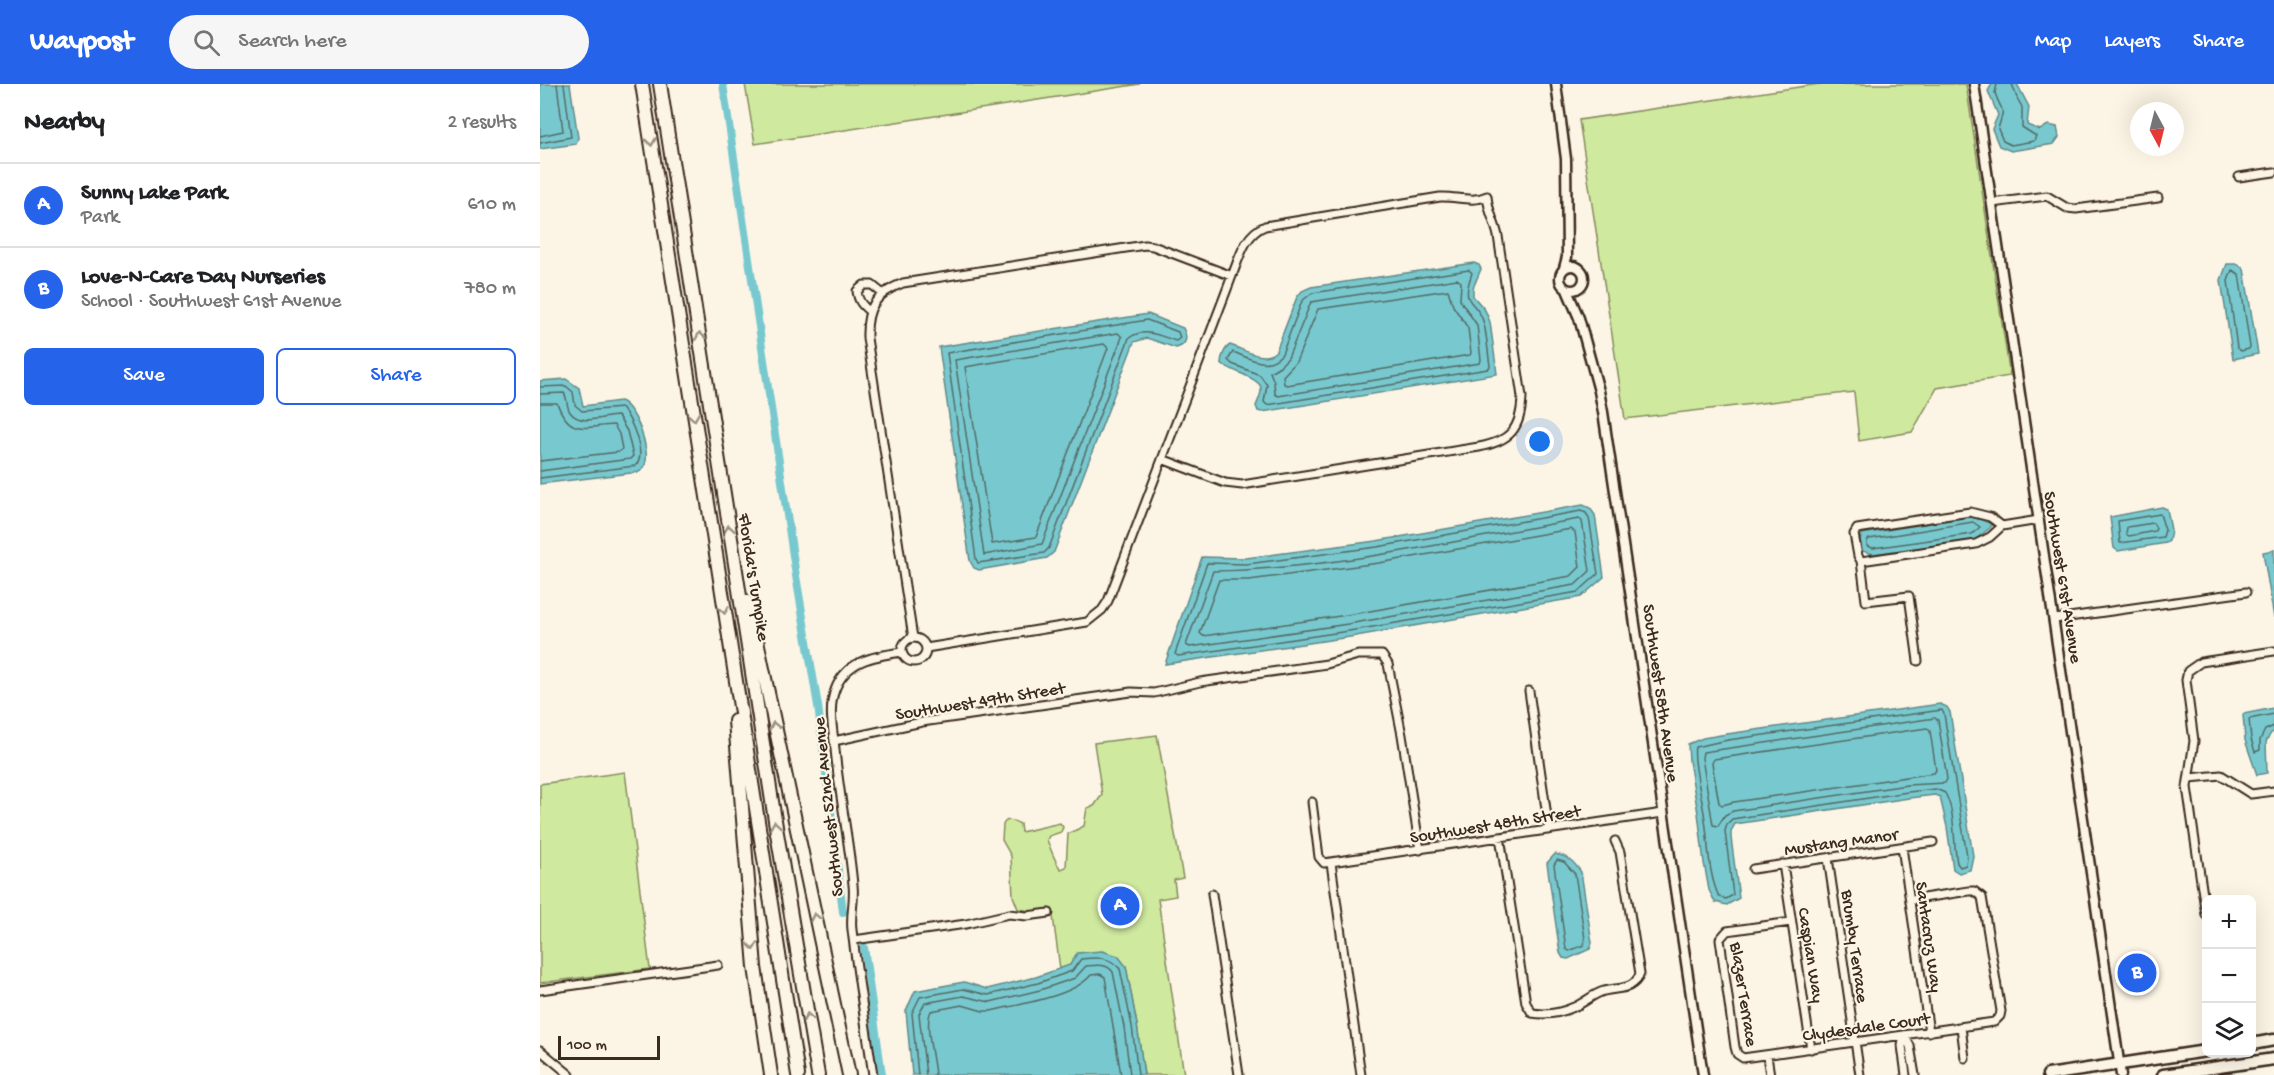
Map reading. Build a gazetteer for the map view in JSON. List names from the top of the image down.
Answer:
{
  "streets": {
    "highway": ["Florida's Turnpike"],
    "street": [
      "Southwest 61st Avenue",
      "Southwest 58th Avenue",
      "Southwest 49th Street",
      "Southwest 52nd Avenue",
      "Southwest 48th Street",
      "Mustang Manor",
      "Santacruz Way",
      "Brumby Terrace",
      "Caspian Way",
      "Blazer Terrace",
      "Clydesdale Court"
    ]
  },
  "crossings": [
    ["Southwest 58th Avenue", "Southwest 48th Street"],
    ["Southwest 49th Street", "Southwest 52nd Avenue"],
    ["Southwest 49th Street", "Southwest 48th Street"],
    ["Mustang Manor", "Santacruz Way"],
    ["Mustang Manor", "Brumby Terrace"],
    ["Mustang Manor", "Caspian Way"],
    ["Santacruz Way", "Clydesdale Court"],
    ["Brumby Terrace", "Clydesdale Court"],
    ["Caspian Way", "Blazer Terrace"],
    ["Caspian Way", "Clydesdale Court"],
    ["Blazer Terrace", "Clydesdale Court"]
  ],
  "scale_bar": "100 m",
  "north": "bottom",
  "page": {
    "header": "Waypost",
    "search": "Search here",
    "nav": ["Map", "Layers", "Share"],
    "heading": ["Nearby", "2 results"],
    "list": [
      {
        "mark": "A",
        "name": "Sunny Lake Park",
        "note": "Park",
        "value": "610 m"
      },
      {
        "mark": "B",
        "name": "Love-N-Care Day Nurseries",
        "note": "School · Southwest 61st Avenue",
        "value": "780 m"
      }
    ],
    "buttons": ["Save", "Share"],
    "pins": ["A", "B"],
    "map_buttons": ["+", "−"],
    "scale": "100 m"
  }
}
